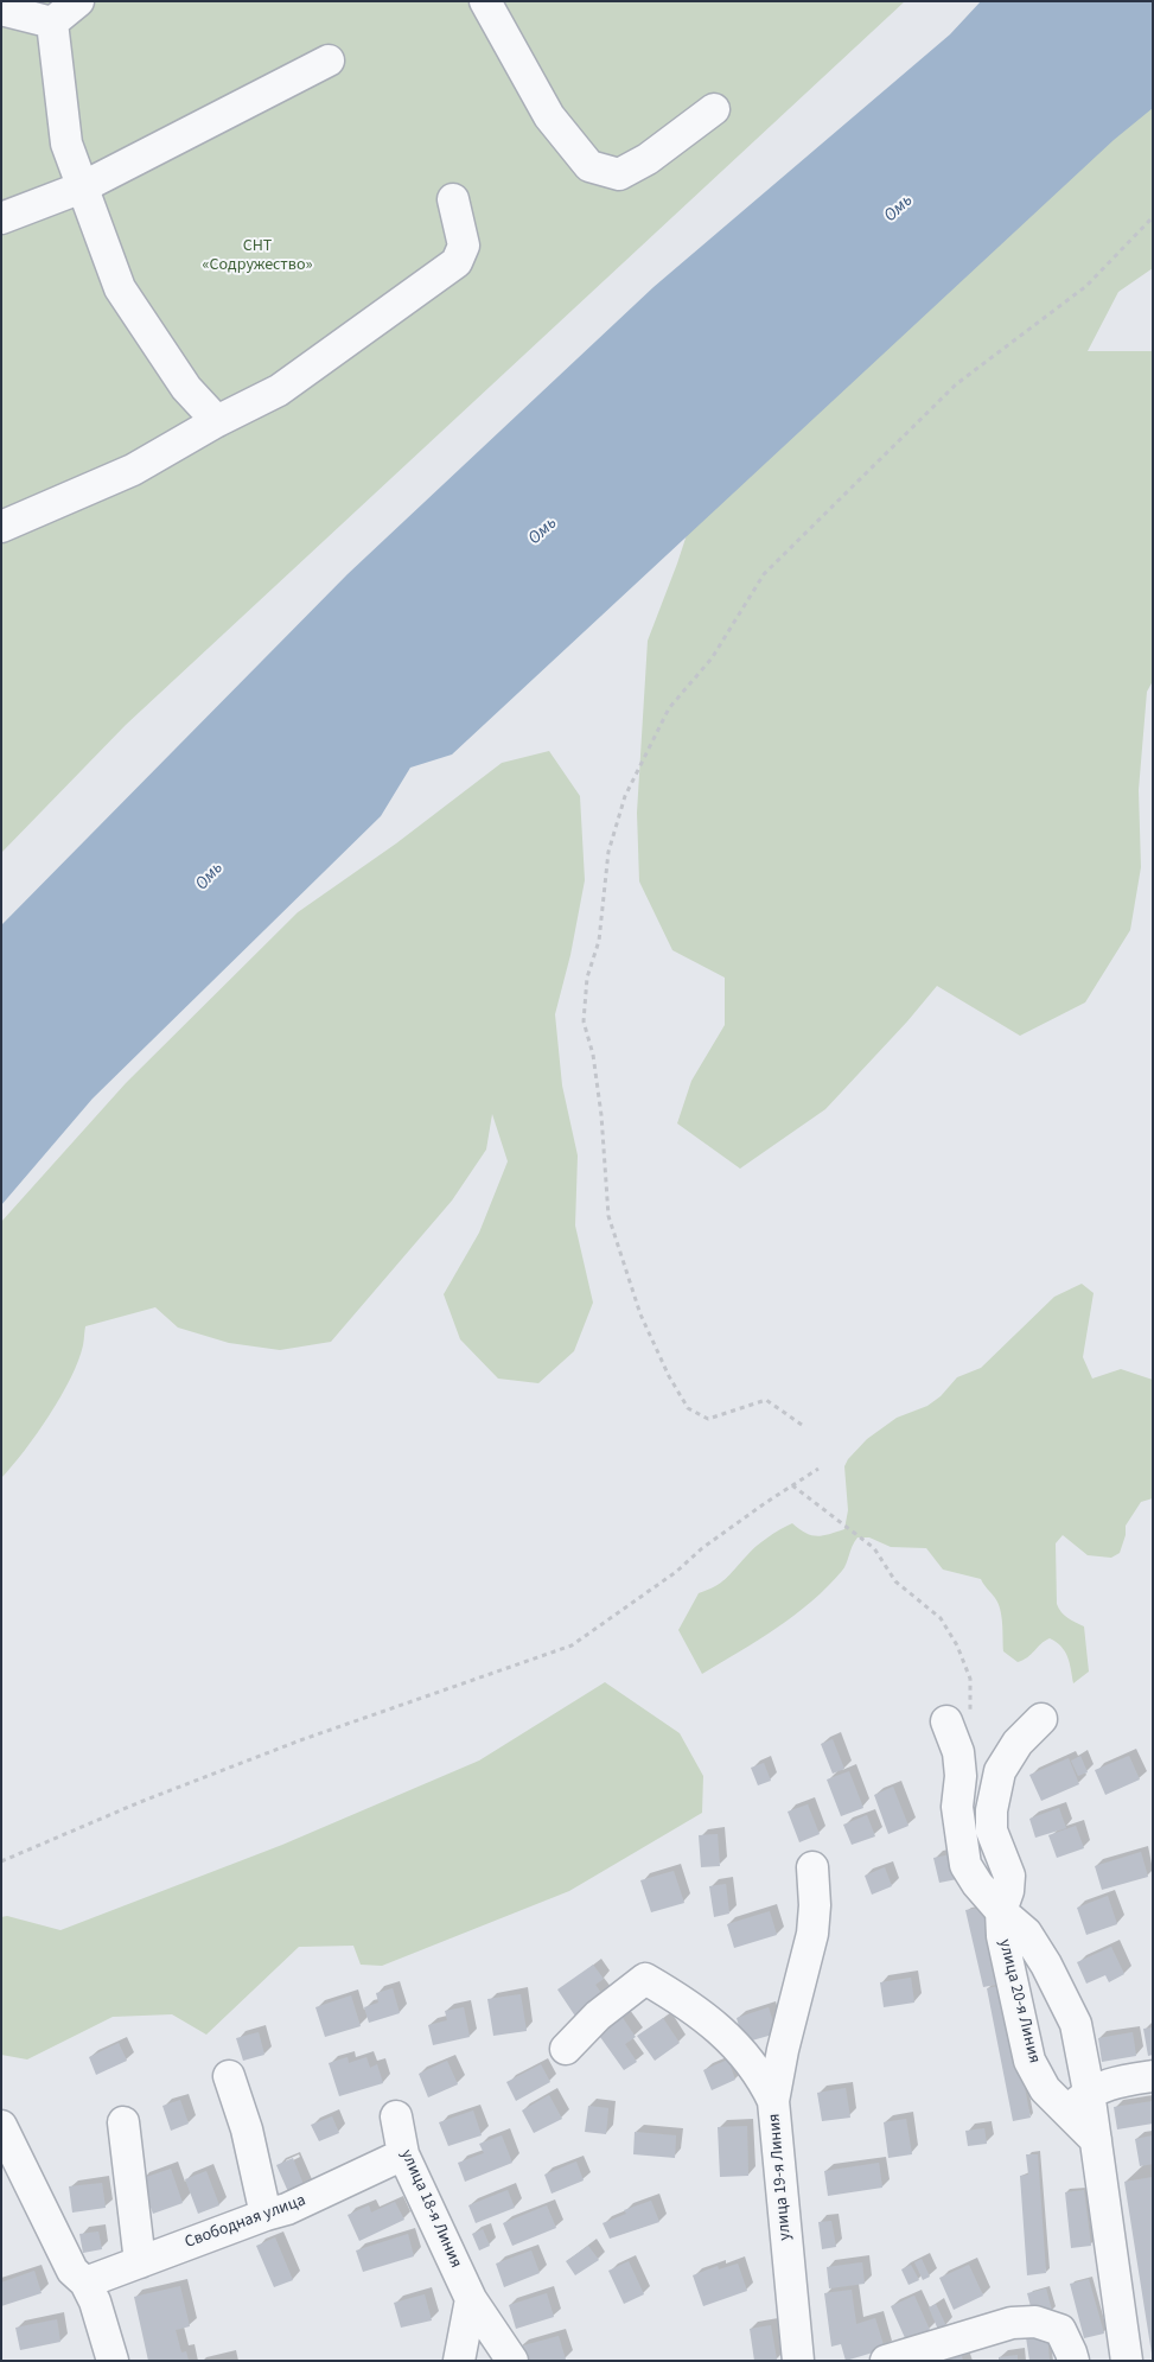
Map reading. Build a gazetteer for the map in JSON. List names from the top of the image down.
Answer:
{
  "streets": {
    "street": [
      "улица 20-я Линия",
      "улица 19-я Линия",
      "улица 18-я Линия",
      "Свободная улица"
    ]
  },
  "crossings": [
    ["улица 18-я Линия", "Свободная улица"]
  ],
  "water": ["Омь"],
  "parks": ["СНТ «Содружество»"]
}
